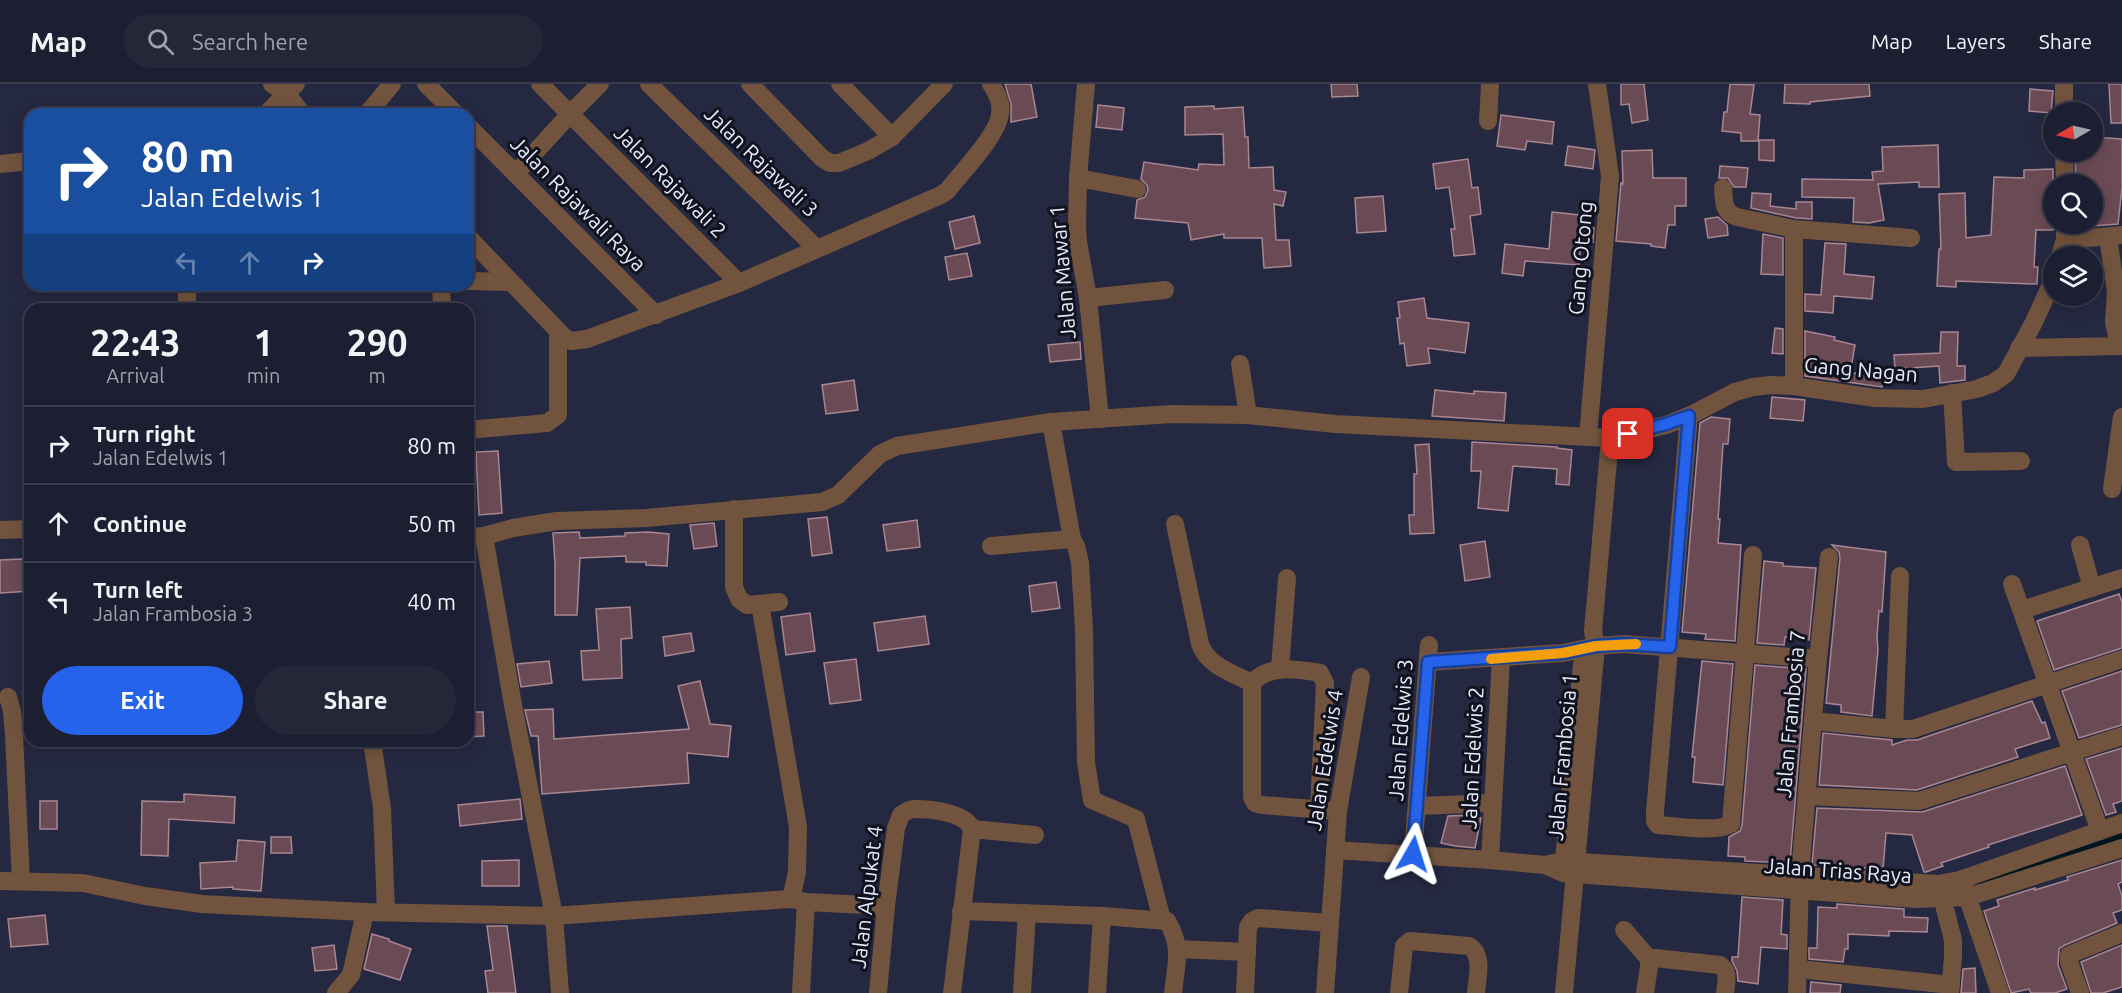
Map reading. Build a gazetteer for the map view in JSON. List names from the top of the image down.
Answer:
{
  "streets": {
    "street": [
      "Jalan Rajawali 3",
      "Jalan Rajawali 2",
      "Jalan Rajawali Raya",
      "Gang Otong",
      "Jalan Mawar 1",
      "Gang Nagan",
      "Jalan Frambosia 7",
      "Jalan Edelwis 3",
      "Jalan Frambosia 1",
      "Jalan Edelwis 2",
      "Jalan Edelwis 4",
      "Jalan Trias Raya",
      "Jalan Alpukat 4"
    ]
  },
  "crossings": [
    ["Gang Otong", "Gang Nagan"],
    ["Jalan Mawar 1", "Gang Nagan"],
    ["Gang Nagan", "Jalan Frambosia 1"],
    ["Jalan Frambosia 7", "Jalan Trias Raya"],
    ["Jalan Edelwis 3", "Jalan Edelwis 2"],
    ["Jalan Edelwis 3", "Jalan Trias Raya"],
    ["Jalan Frambosia 1", "Jalan Trias Raya"],
    ["Jalan Edelwis 2", "Jalan Trias Raya"],
    ["Jalan Edelwis 4", "Jalan Trias Raya"]
  ],
  "north": "left",
  "page": {
    "header": "Map",
    "search": "Search here",
    "nav": ["Map", "Layers", "Share"],
    "turn": ["80 m", "Jalan Edelwis 1"],
    "eta": [
      "22:43",
      "Arrival",
      "1",
      "min",
      "290",
      "m"
    ],
    "list": [
      {
        "name": "Turn right",
        "note": "Jalan Edelwis 1",
        "value": "80 m"
      },
      {
        "name": "Continue",
        "value": "50 m"
      },
      {
        "name": "Turn left",
        "note": "Jalan Frambosia 3",
        "value": "40 m"
      }
    ],
    "buttons": ["Exit", "Share"]
  }
}
